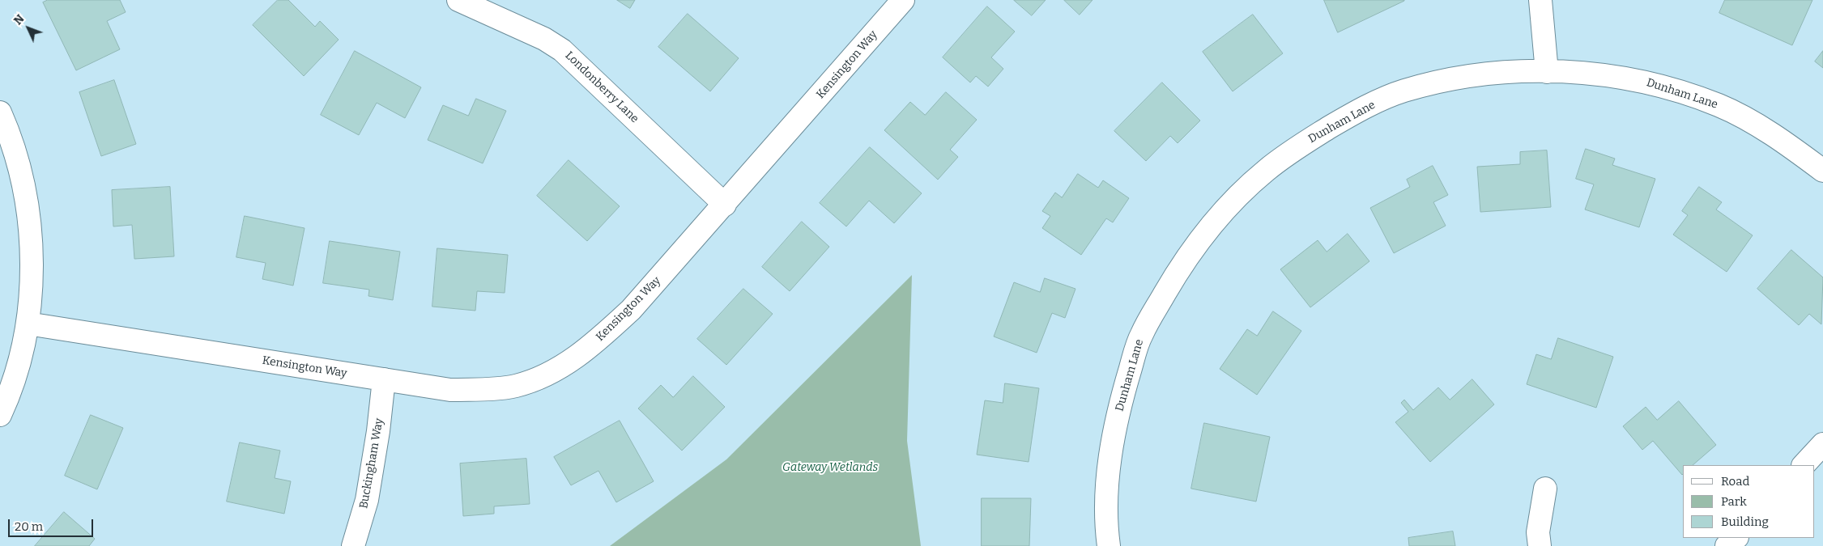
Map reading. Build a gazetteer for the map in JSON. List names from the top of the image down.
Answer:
{
  "streets": {
    "street": [
      "Kensington Way",
      "Londonberry Lane",
      "Dunham Lane",
      "Buckingham Way"
    ]
  },
  "crossings": [
    ["Kensington Way", "Londonberry Lane"],
    ["Kensington Way", "Buckingham Way"]
  ],
  "parks": ["Gateway Wetlands"],
  "legend": ["Road", "Park", "Building"],
  "scale_bar": "20 m",
  "north": "top left"
}
